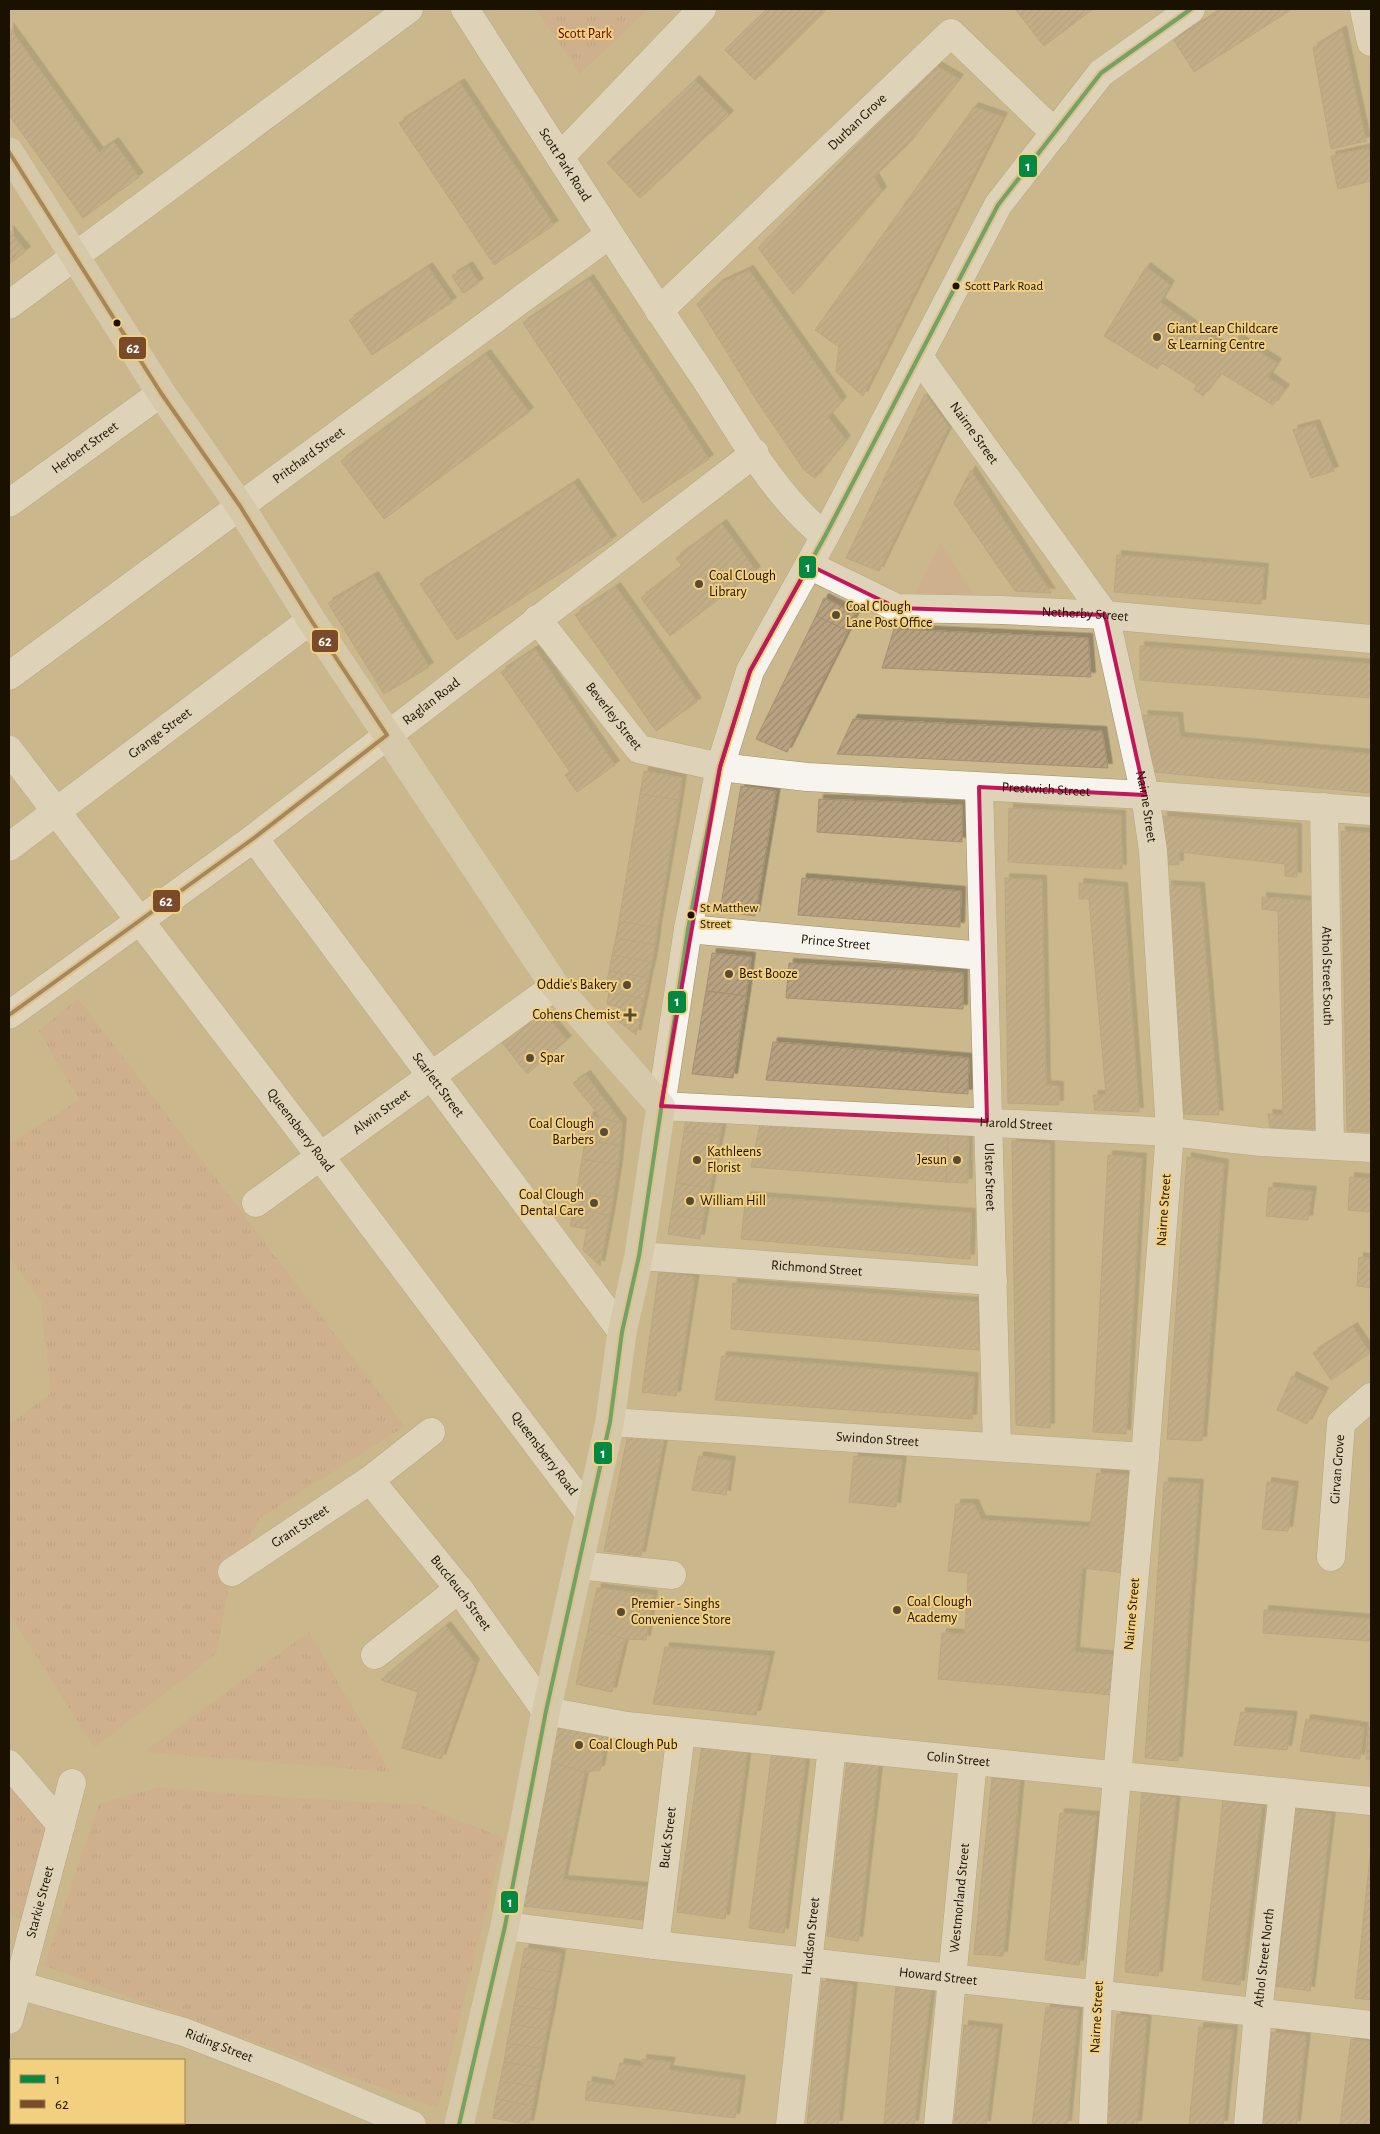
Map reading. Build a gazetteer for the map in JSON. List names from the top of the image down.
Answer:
{
  "streets": {
    "street": [
      "Durban Grove",
      "Scott Park Road",
      "Nairne Street",
      "Herbert Street",
      "Pritchard Street",
      "Netherby Street",
      "Raglan Road",
      "Beverley Street",
      "Grange Street",
      "Prestwich Street",
      "Prince Street",
      "Athol Street South",
      "Scarlett Street",
      "Alwin Street",
      "Harold Street",
      "Queensberry Road",
      "Ulster Street",
      "Richmond Street",
      "Swindon Street",
      "Girvan Grove",
      "Grant Street",
      "Buccleuch Street",
      "Colin Street",
      "Buck Street",
      "Westmorland Street",
      "Starkie Street",
      "Hudson Street",
      "Athol Street North",
      "Howard Street",
      "Riding Street"
    ]
  },
  "crossings": [
    ["Durban Grove", "Scott Park Road"],
    ["Scott Park Road", "Pritchard Street"],
    ["Scott Park Road", "Raglan Road"],
    ["Nairne Street", "Netherby Street"],
    ["Nairne Street", "Prestwich Street"],
    ["Nairne Street", "Harold Street"],
    ["Nairne Street", "Swindon Street"],
    ["Nairne Street", "Colin Street"],
    ["Nairne Street", "Howard Street"],
    ["Raglan Road", "Beverley Street"],
    ["Raglan Road", "Scarlett Street"],
    ["Raglan Road", "Queensberry Road"],
    ["Beverley Street", "Prestwich Street"],
    ["Grange Street", "Queensberry Road"],
    ["Prestwich Street", "Athol Street South"],
    ["Prestwich Street", "Ulster Street"],
    ["Prince Street", "Ulster Street"],
    ["Athol Street South", "Harold Street"],
    ["Scarlett Street", "Alwin Street"],
    ["Alwin Street", "Queensberry Road"],
    ["Harold Street", "Ulster Street"],
    ["Ulster Street", "Richmond Street"],
    ["Ulster Street", "Swindon Street"],
    ["Grant Street", "Buccleuch Street"],
    ["Buccleuch Street", "Colin Street"],
    ["Colin Street", "Buck Street"],
    ["Colin Street", "Westmorland Street"],
    ["Colin Street", "Hudson Street"],
    ["Colin Street", "Athol Street North"],
    ["Buck Street", "Howard Street"],
    ["Westmorland Street", "Howard Street"],
    ["Starkie Street", "Riding Street"],
    ["Hudson Street", "Howard Street"],
    ["Athol Street North", "Howard Street"]
  ],
  "parks": ["Scott Park"],
  "places": {
    "other": [
      "Scott Park Road",
      "Giant Leap Childcare & Learning Centre",
      "Coal CLough Library",
      "Coal Clough Lane Post Office",
      "St Matthew Street",
      "Best Booze",
      "Oddie's Bakery",
      "Spar",
      "Coal Clough Barbers",
      "Kathleens Florist",
      "Jesun",
      "William Hill",
      "Coal Clough Dental Care",
      "Coal Clough Academy",
      "Premier - Singhs Convenience Store",
      "Coal Clough Pub"
    ],
    "health": ["Cohens Chemist"]
  },
  "lines": ["transit line 1", "transit line 62"],
  "legend": ["1", "62"]
}
